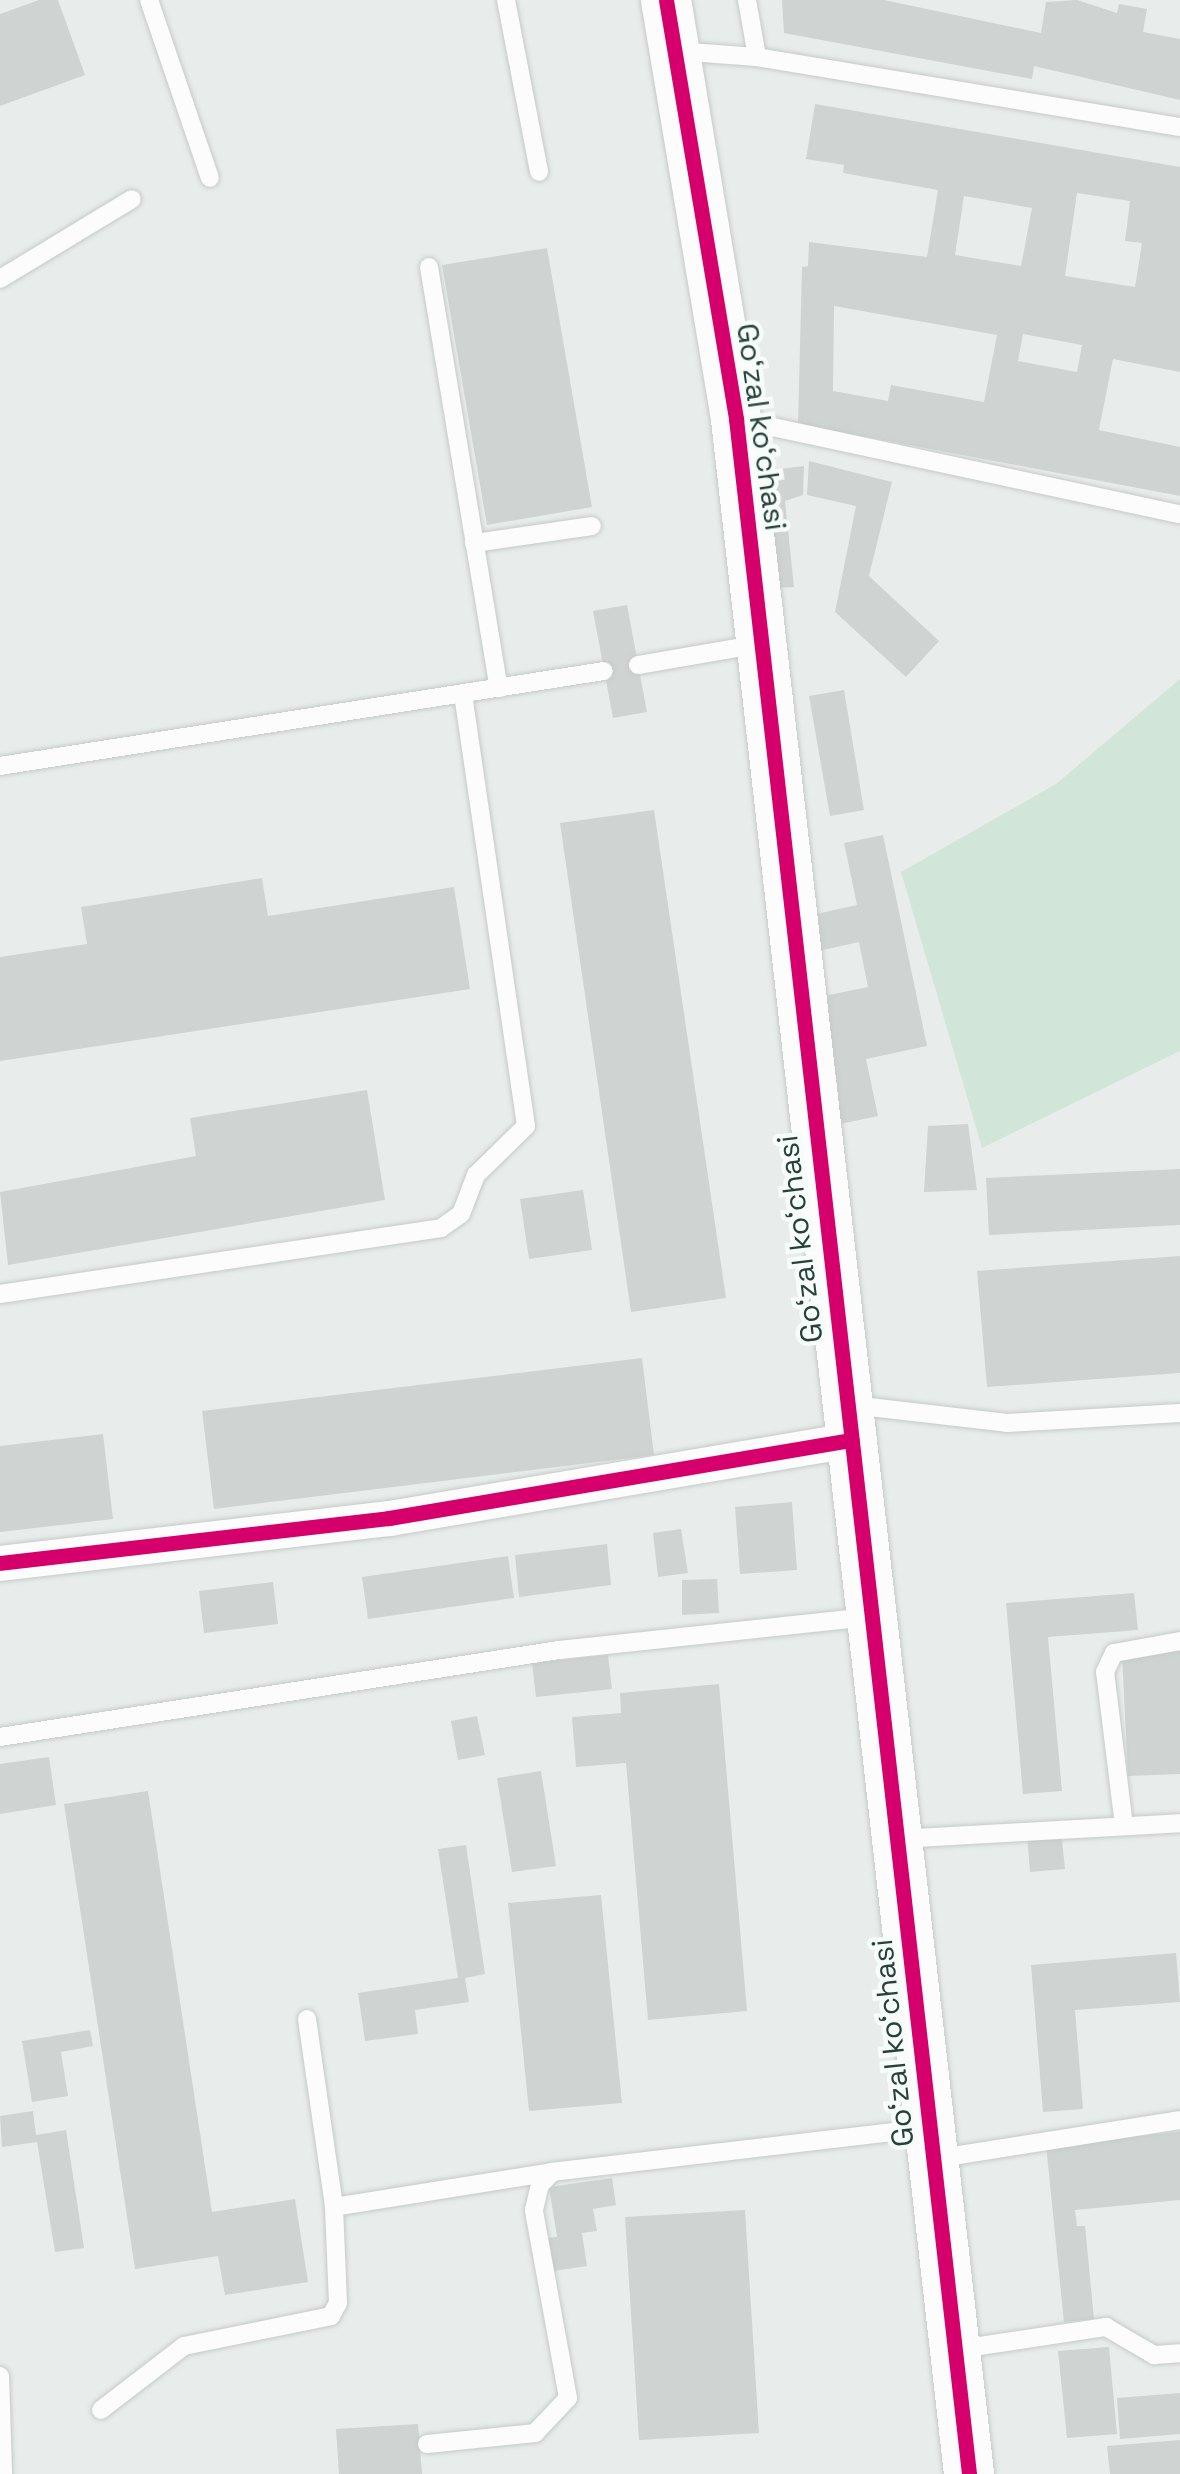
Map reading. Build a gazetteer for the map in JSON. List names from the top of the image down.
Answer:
{
  "streets": {
    "street": ["Goʻzal koʻchasi"]
  }
}
